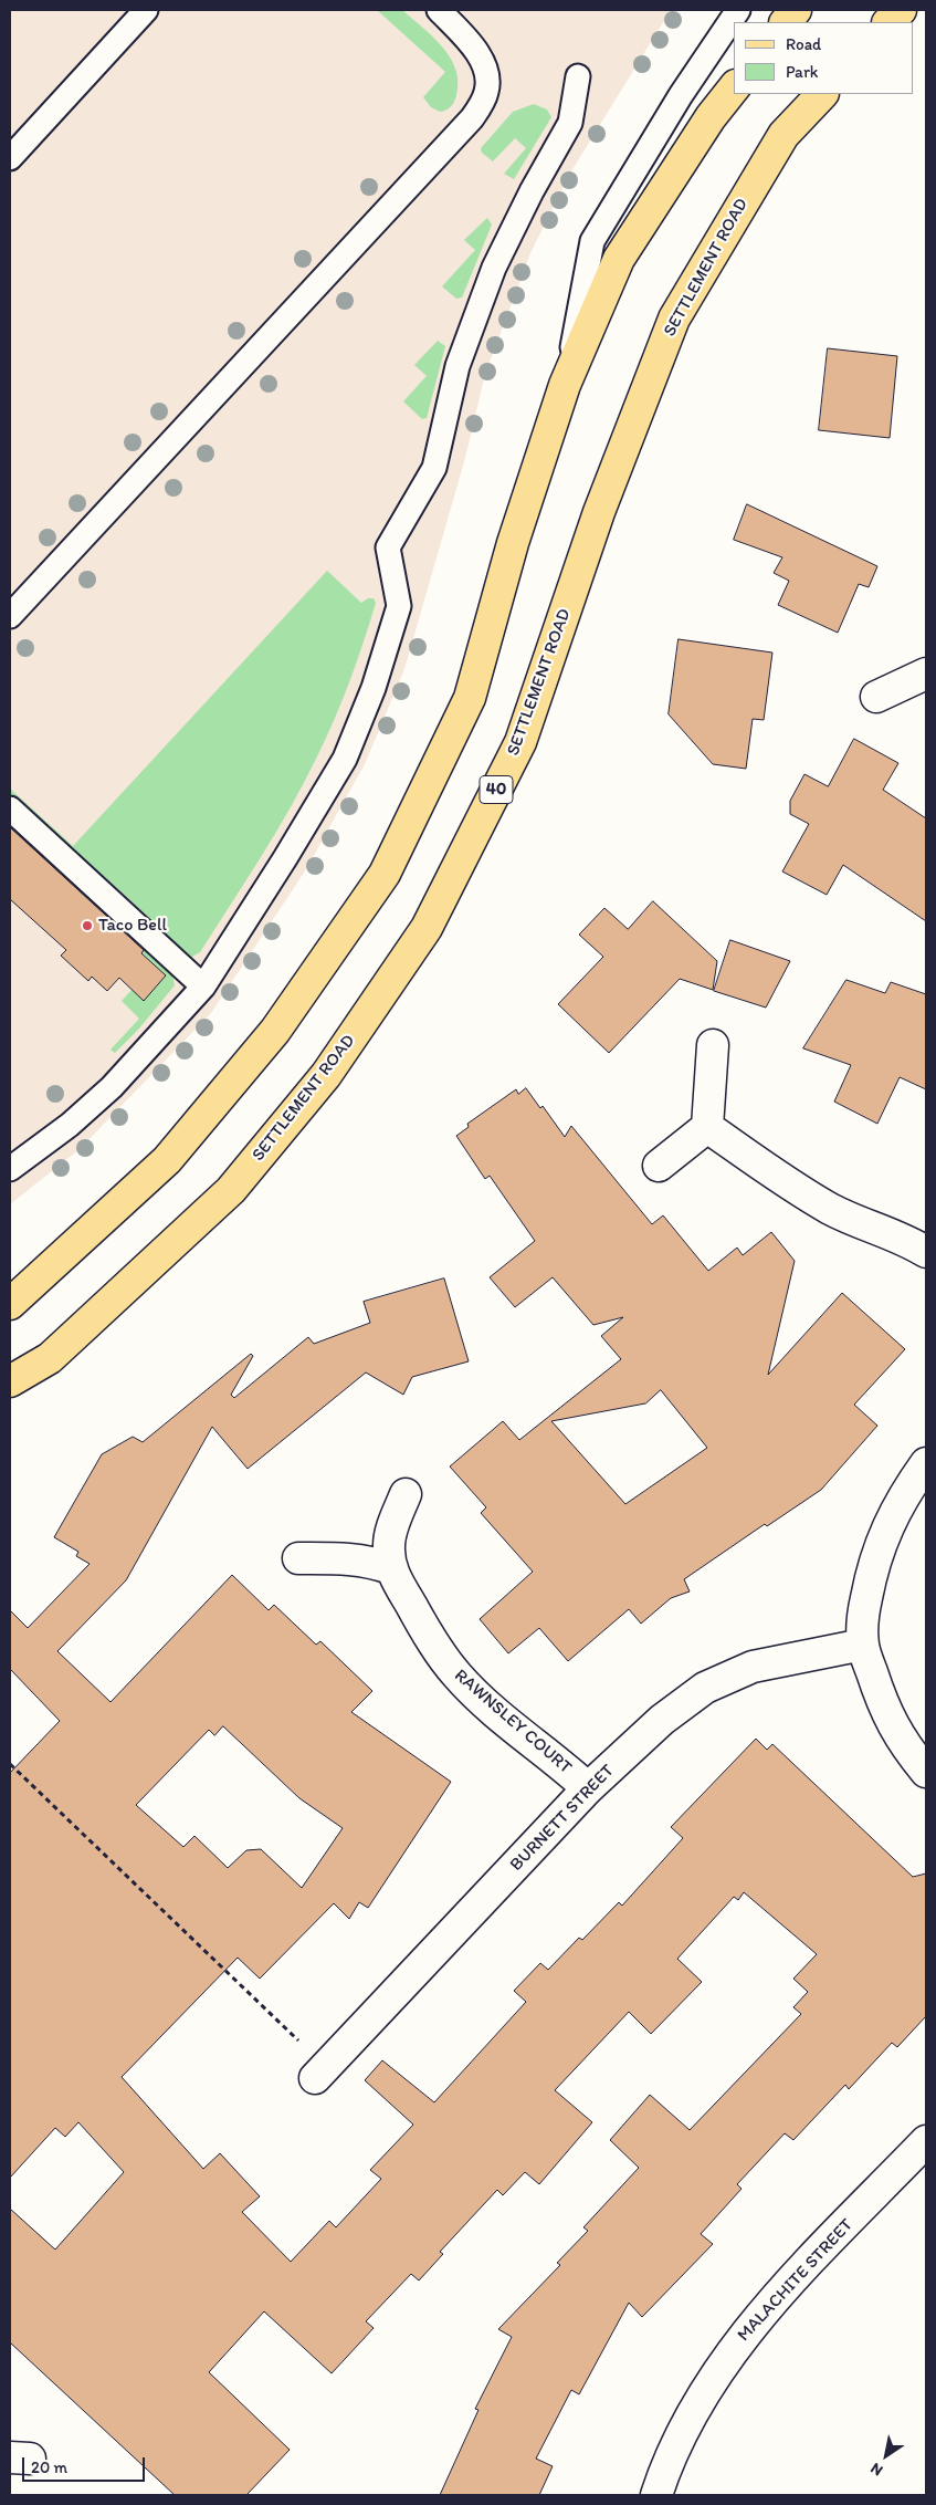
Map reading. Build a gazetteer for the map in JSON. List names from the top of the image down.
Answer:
{
  "streets": {
    "main road": ["SETTLEMENT ROAD", "40"],
    "street": ["RAWNSLEY COURT", "BURNETT STREET", "MALACHITE STREET"]
  },
  "crossings": [
    ["RAWNSLEY COURT", "BURNETT STREET"]
  ],
  "places": ["Taco Bell"],
  "legend": ["Road", "Park"],
  "scale_bar": "20 m",
  "north": "bottom left"
}
